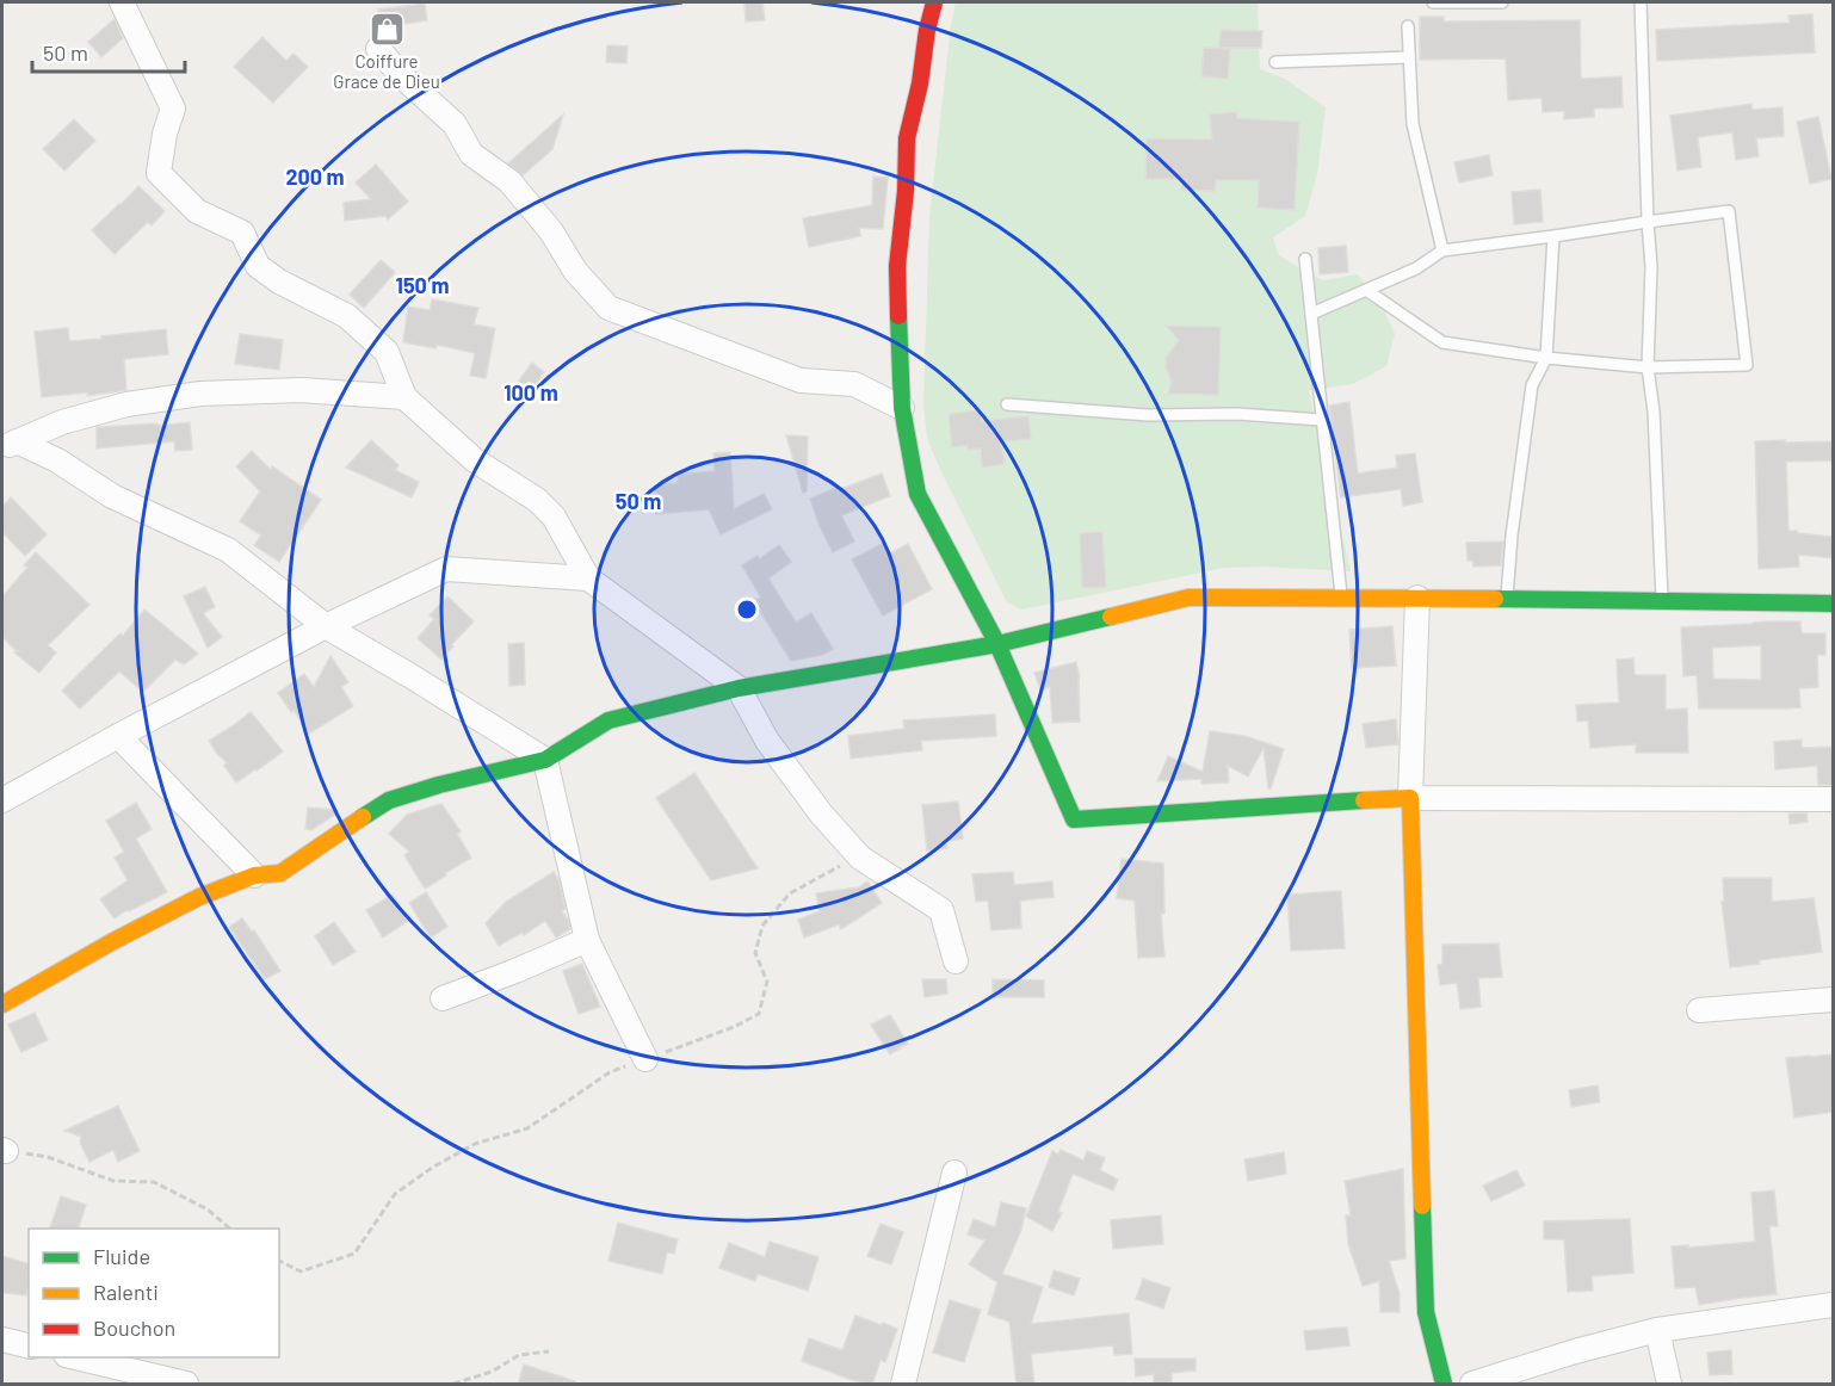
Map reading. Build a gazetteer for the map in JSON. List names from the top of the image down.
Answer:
{
  "places": {
    "shop": ["Coiffure Grace de Dieu"]
  },
  "legend": ["Fluide", "Ralenti", "Bouchon"],
  "scale_bar": "50 m",
  "rings": [
    "200 m",
    "150 m",
    "100 m",
    "50 m"
  ]
}
